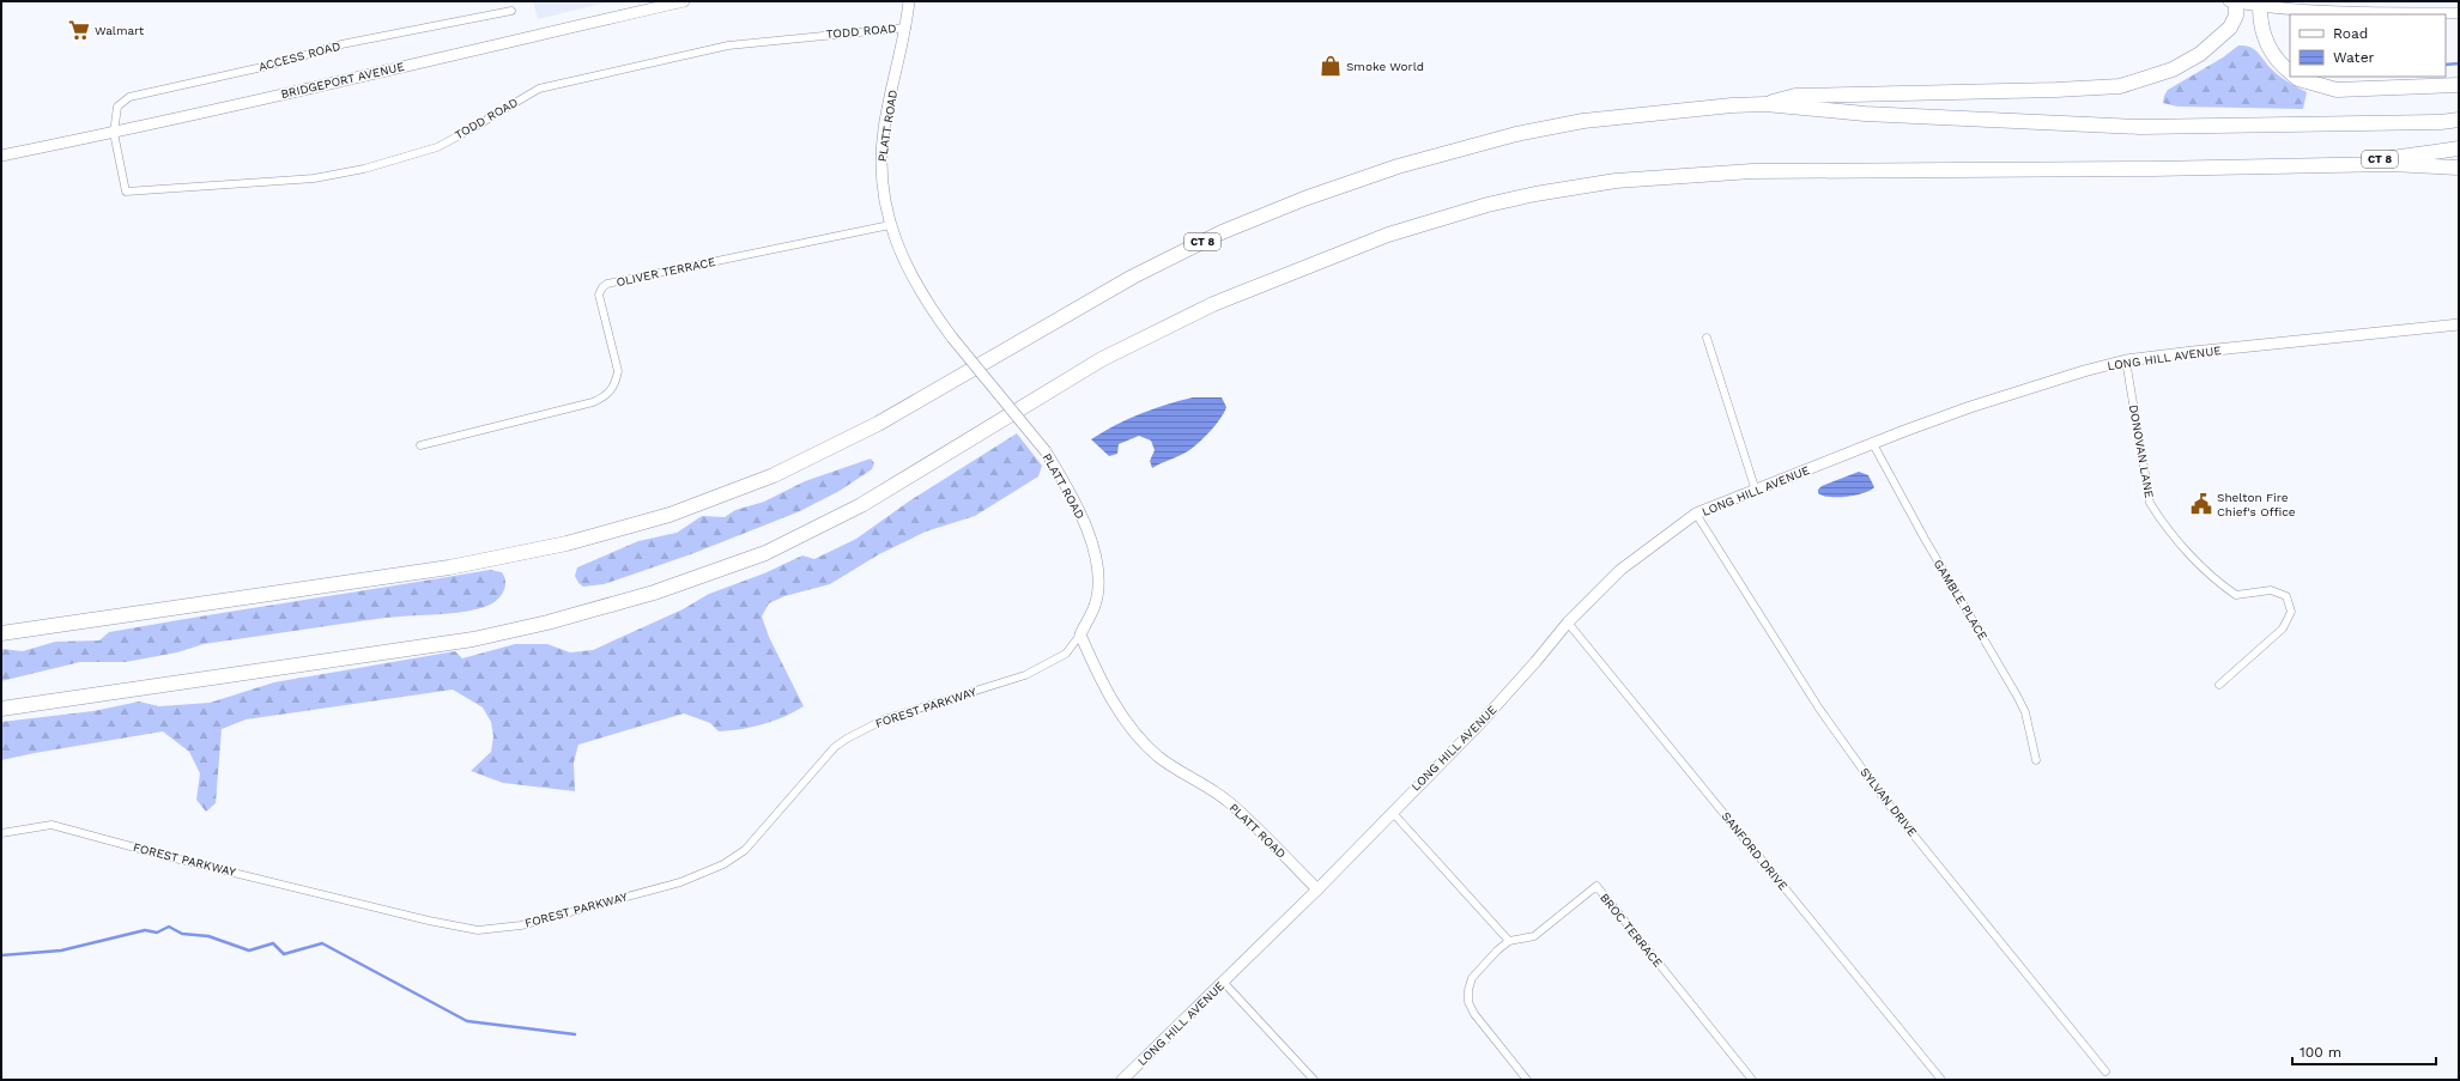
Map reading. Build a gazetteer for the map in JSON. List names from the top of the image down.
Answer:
{
  "streets": {
    "highway": ["CT 8"],
    "street": [
      "TODD ROAD",
      "ACCESS ROAD",
      "BRIDGEPORT AVENUE",
      "PLATT ROAD",
      "OLIVER TERRACE",
      "LONG HILL AVENUE",
      "DONOVAN LANE",
      "GAMBLE PLACE",
      "FOREST PARKWAY",
      "SYLVAN DRIVE",
      "SANFORD DRIVE",
      "BROC TERRACE"
    ]
  },
  "crossings": [
    ["TODD ROAD", "ACCESS ROAD"],
    ["TODD ROAD", "BRIDGEPORT AVENUE"],
    ["TODD ROAD", "PLATT ROAD"],
    ["ACCESS ROAD", "BRIDGEPORT AVENUE"],
    ["PLATT ROAD", "OLIVER TERRACE"],
    ["PLATT ROAD", "LONG HILL AVENUE"],
    ["PLATT ROAD", "FOREST PARKWAY"],
    ["LONG HILL AVENUE", "DONOVAN LANE"],
    ["LONG HILL AVENUE", "GAMBLE PLACE"],
    ["LONG HILL AVENUE", "SYLVAN DRIVE"],
    ["LONG HILL AVENUE", "SANFORD DRIVE"]
  ],
  "places": {
    "supermarket": ["Walmart"],
    "shop": ["Smoke World"],
    "public building": ["Shelton Fire Chief's Office"]
  },
  "legend": ["Road", "Water"],
  "scale_bar": "100 m"
}
